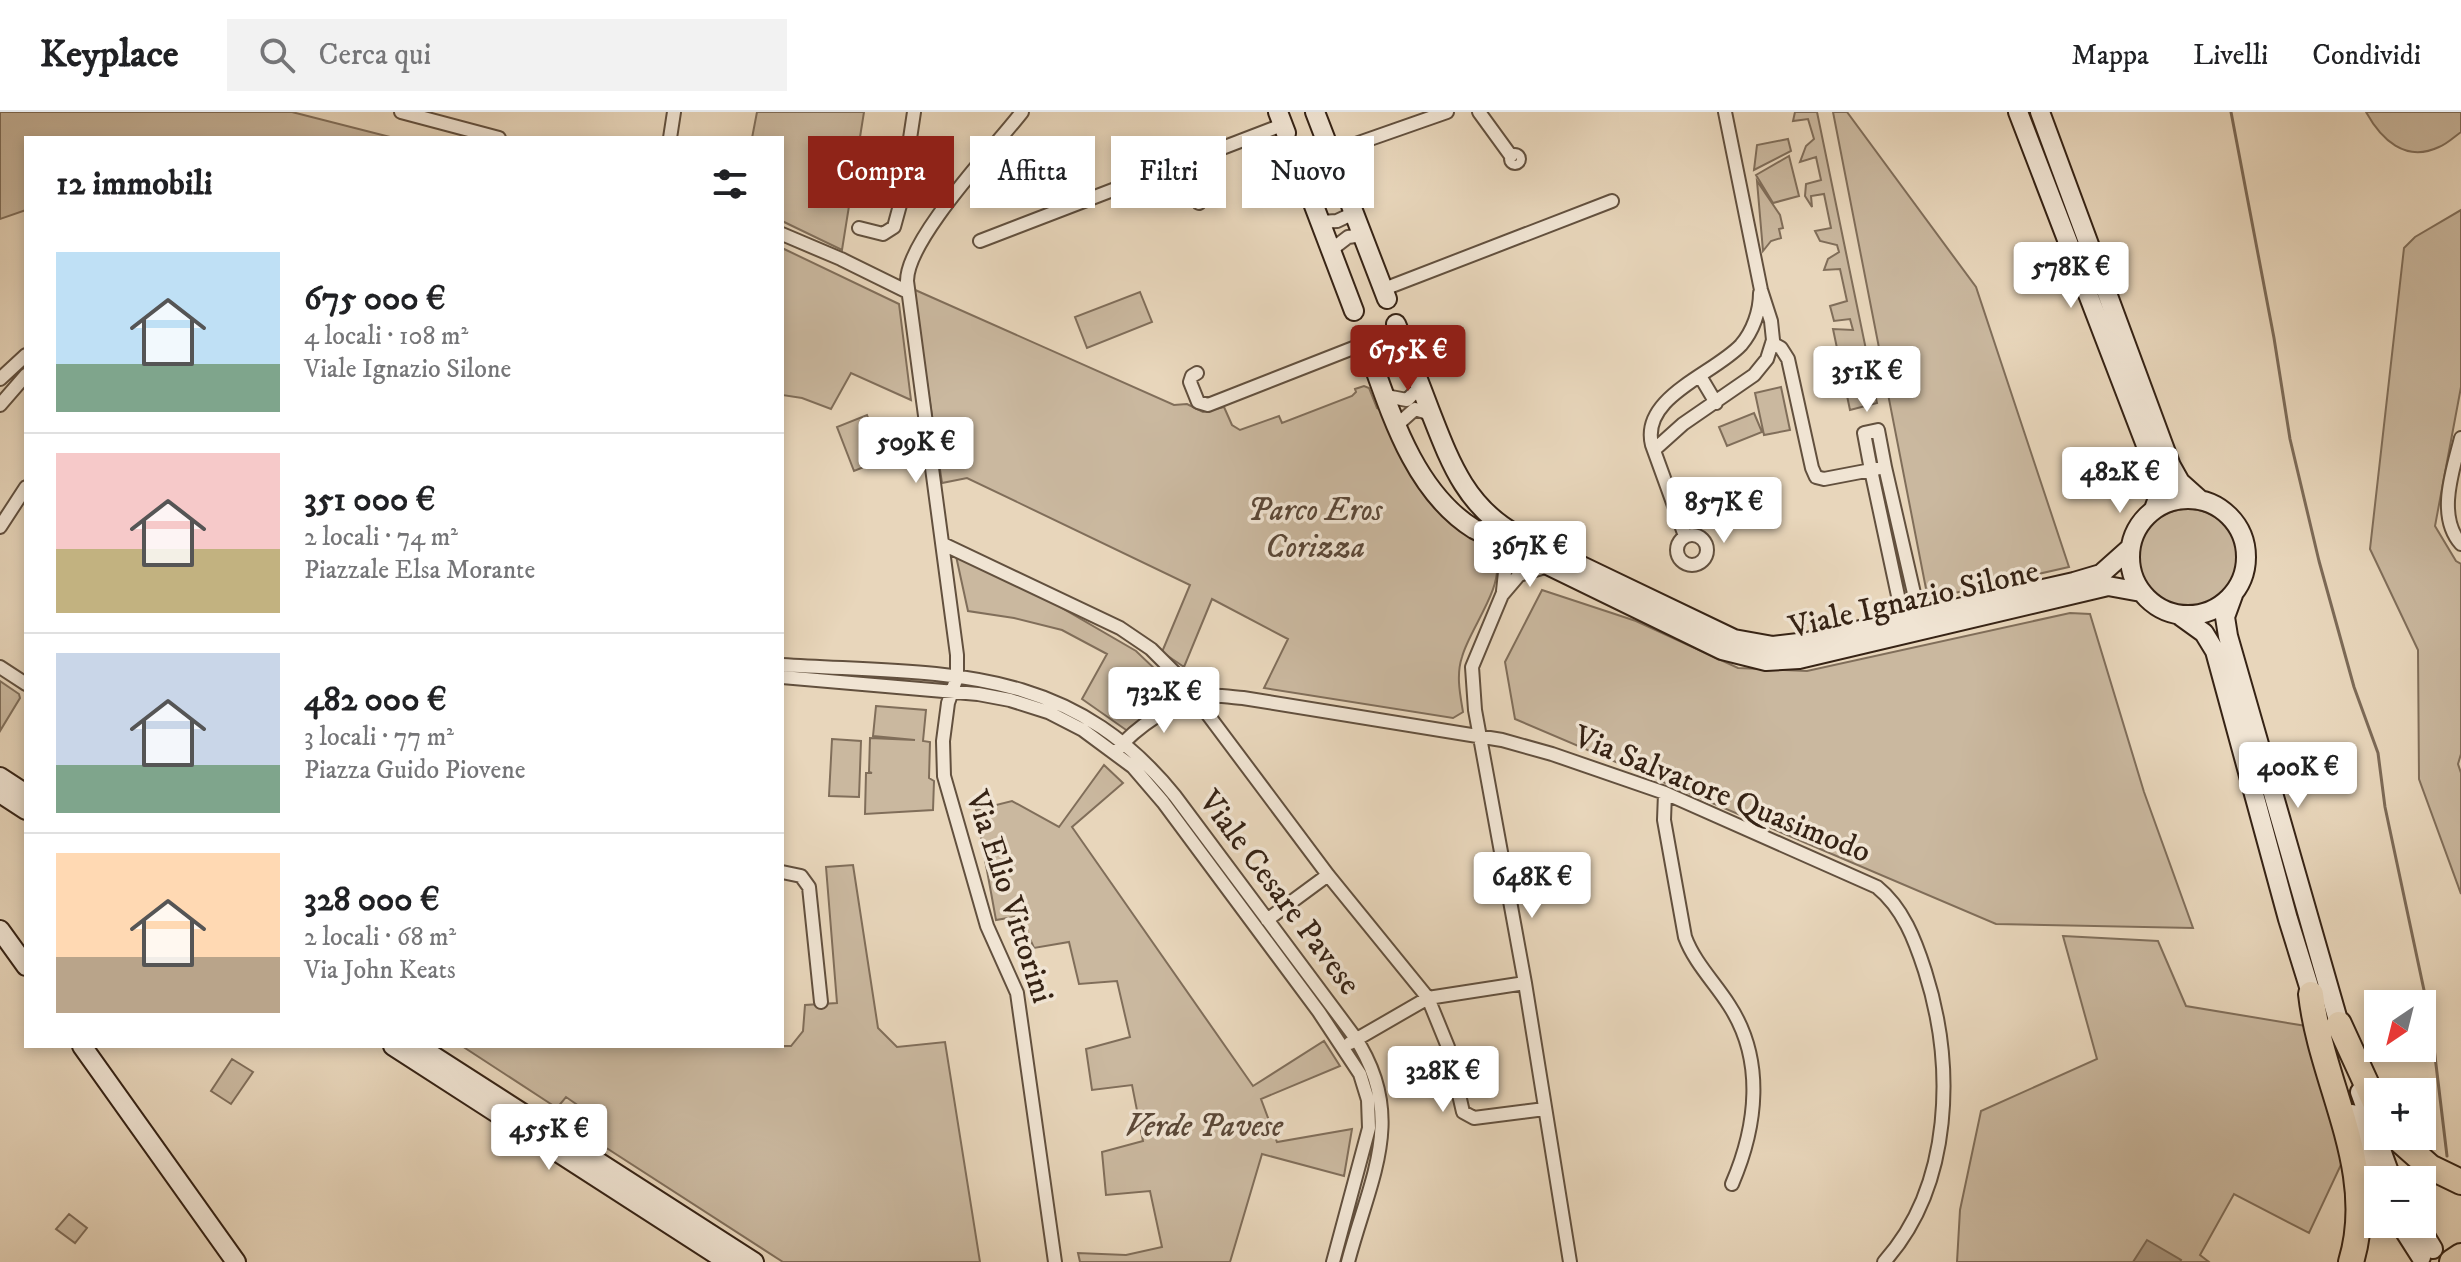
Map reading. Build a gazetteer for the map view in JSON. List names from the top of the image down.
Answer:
{
  "streets": {
    "street": [
      "Viale Ignazio Silone",
      "Via Salvatore Quasimodo",
      "Viale Cesare Pavese",
      "Via Elio Vittorini"
    ]
  },
  "crossings": [
    ["Via Salvatore Quasimodo", "Viale Cesare Pavese"],
    ["Viale Cesare Pavese", "Via Elio Vittorini"]
  ],
  "parks": ["Parco Eros Corizza", "Verde Pavese"],
  "north": "bottom left",
  "page": {
    "header": "Keyplace",
    "search": "Cerca qui",
    "nav": ["Mappa", "Livelli", "Condividi"],
    "chip": [
      "Compra",
      "Affitta",
      "Filtri",
      "Nuovo"
    ],
    "heading": "12 immobili",
    "list": [
      {
        "name": "675 000 €",
        "note": "4 locali · 108 m² · Viale Ignazio Silone"
      },
      {
        "name": "351 000 €",
        "note": "2 locali · 74 m² · Piazzale Elsa Morante"
      },
      {
        "name": "482 000 €",
        "note": "3 locali · 77 m² · Piazza Guido Piovene"
      },
      {
        "name": "328 000 €",
        "note": "2 locali · 68 m² · Via John Keats"
      }
    ],
    "price": [
      "578K €",
      "675K €",
      "351K €",
      "509K €",
      "482K €",
      "857K €",
      "367K €",
      "732K €",
      "400K €",
      "648K €",
      "328K €",
      "455K €"
    ],
    "map_buttons": ["+", "−"]
  }
}
